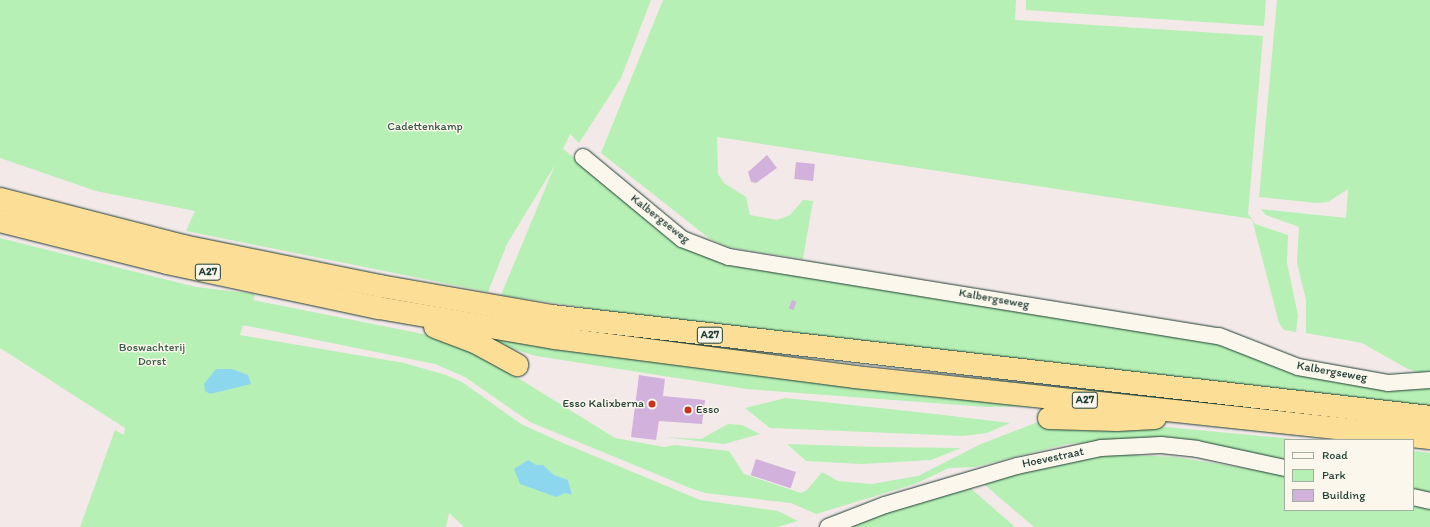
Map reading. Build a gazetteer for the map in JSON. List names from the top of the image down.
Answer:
{
  "streets": {
    "highway": ["A27"],
    "street": ["Kalbergseweg", "Hoevestraat"]
  },
  "parks": ["Cadettenkamp", "Boswachterij Dorst"],
  "places": ["Esso Kalixberna", "Esso"],
  "legend": ["Road", "Park", "Building"]
}
